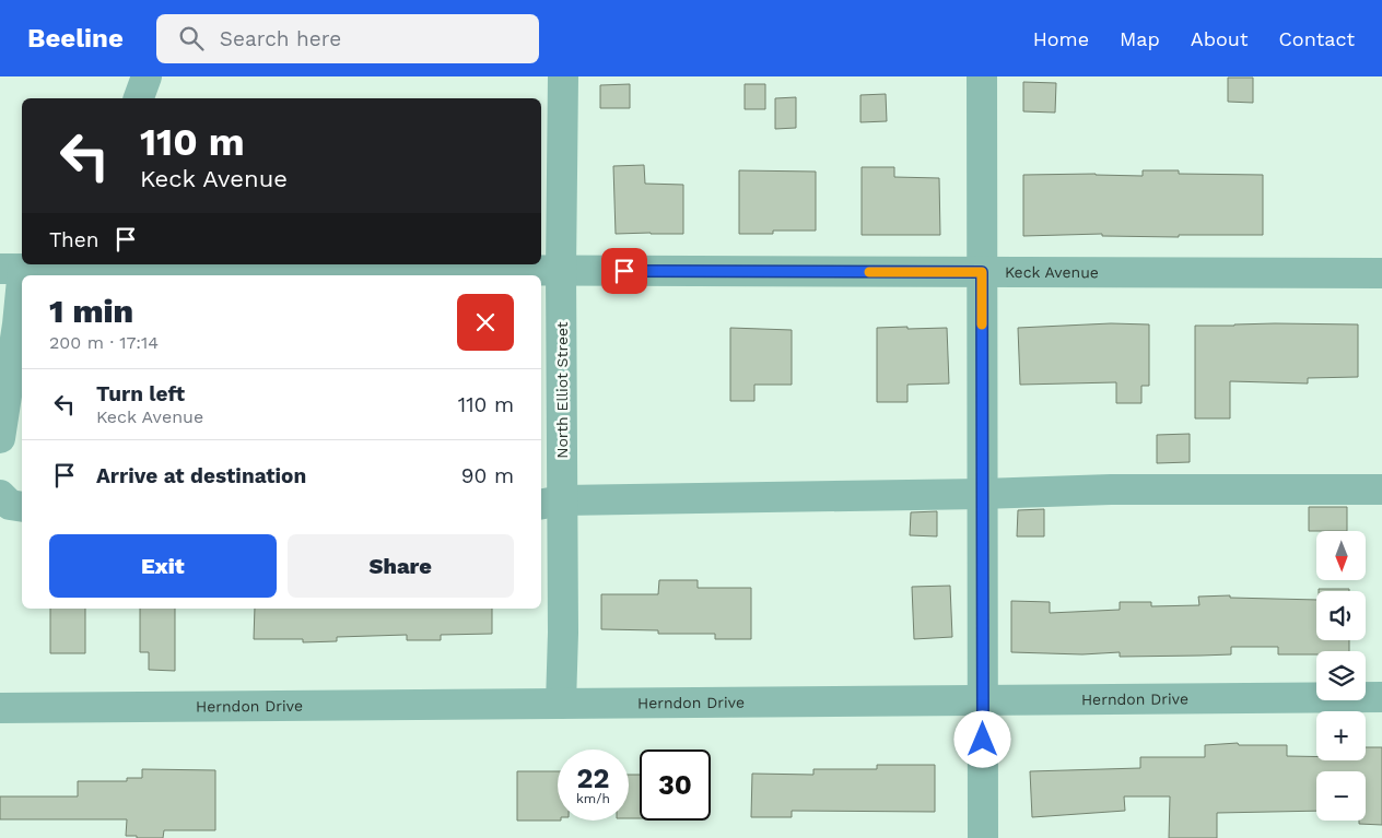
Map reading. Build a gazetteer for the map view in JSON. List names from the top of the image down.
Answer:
{
  "streets": {
    "street": ["Keck Avenue", "North Elliot Street", "Herndon Drive"]
  },
  "crossings": [
    ["Keck Avenue", "North Elliot Street"],
    ["North Elliot Street", "Herndon Drive"]
  ],
  "north": "bottom",
  "page": {
    "header": "Beeline",
    "search": "Search here",
    "nav": [
      "Home",
      "Map",
      "About",
      "Contact"
    ],
    "turn": ["110 m", "Keck Avenue"],
    "then": "Then",
    "heading": ["1 min", "200 m · 17:14"],
    "list": [
      {
        "name": "Turn left",
        "note": "Keck Avenue",
        "value": "110 m"
      },
      {
        "name": "Arrive at destination",
        "value": "90 m"
      }
    ],
    "buttons": ["Exit", "Share"],
    "map_buttons": ["+", "−"],
    "speed": "22 km/h",
    "limit": "30"
  }
}
